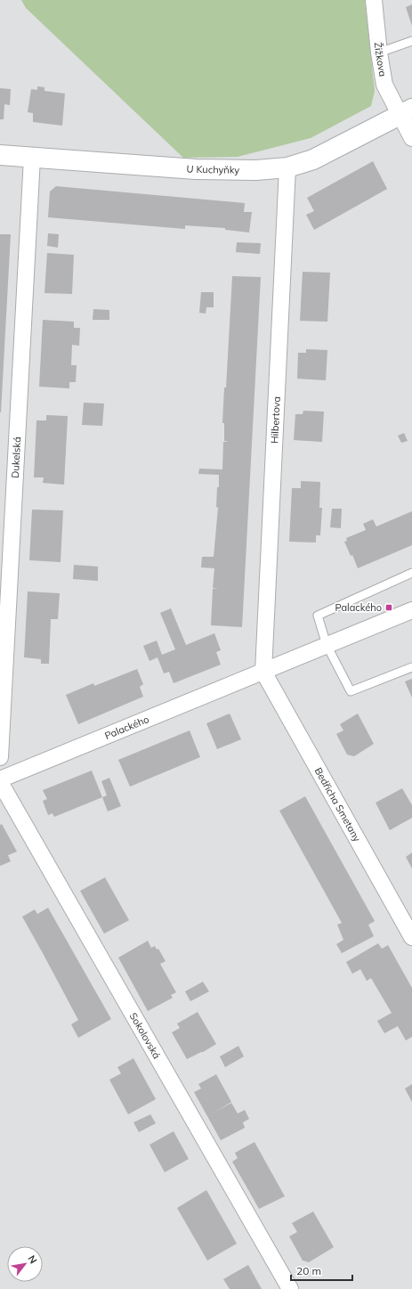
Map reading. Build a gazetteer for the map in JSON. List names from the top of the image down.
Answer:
{
  "streets": {
    "street": [
      "Žižkova",
      "U Kuchyňky",
      "Hilbertova",
      "Dukelská",
      "Palackého",
      "Bedřicha Smetany",
      "Sokolovská"
    ]
  },
  "crossings": [
    ["Žižkova", "U Kuchyňky"],
    ["U Kuchyňky", "Hilbertova"],
    ["U Kuchyňky", "Dukelská"],
    ["Hilbertova", "Palackého"],
    ["Hilbertova", "Bedřicha Smetany"],
    ["Palackého", "Bedřicha Smetany"],
    ["Palackého", "Sokolovská"]
  ],
  "places": {
    "transit": ["Palackého"]
  },
  "scale_bar": "20 m",
  "north": "top right"
}
